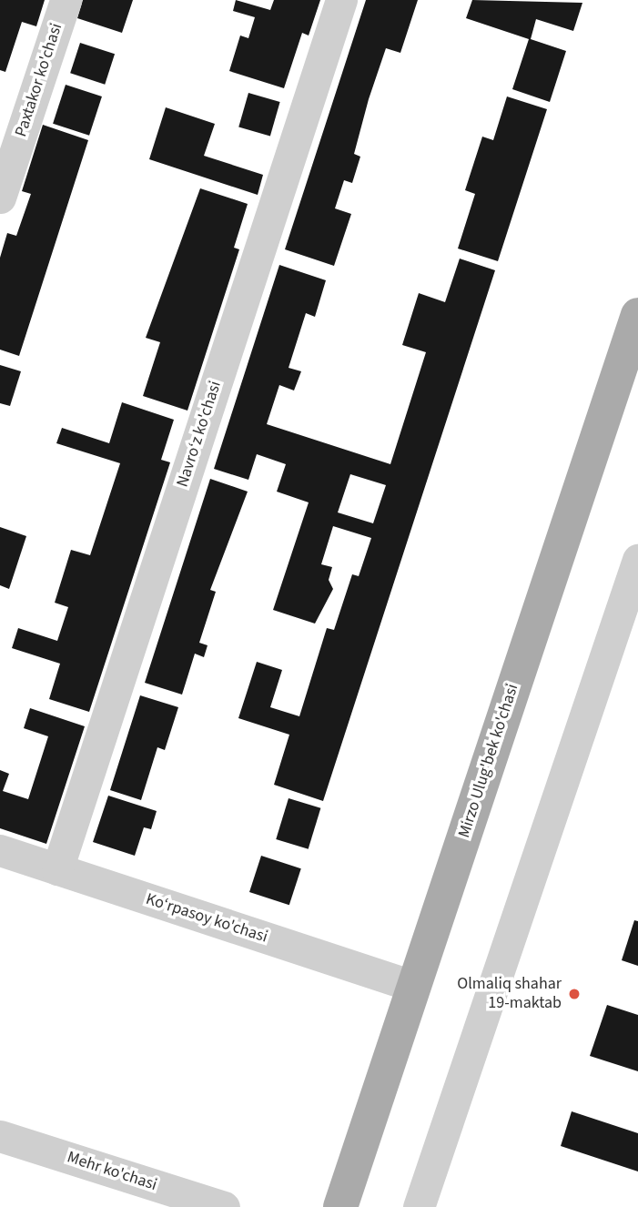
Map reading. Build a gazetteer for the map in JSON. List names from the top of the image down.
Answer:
{
  "streets": {
    "main road": ["Mirzo Ulug'bek ko'chasi"],
    "street": [
      "Paxtakor ko'chasi",
      "Navro‘z ko'chasi",
      "Ko‘rpasoy ko'chasi",
      "Mehr ko'chasi"
    ]
  },
  "crossings": [
    ["Navro‘z ko'chasi", "Ko‘rpasoy ko'chasi"],
    ["Mirzo Ulug'bek ko'chasi", "Ko‘rpasoy ko'chasi"]
  ],
  "places": ["Olmaliq shahar 19-maktab"]
}
